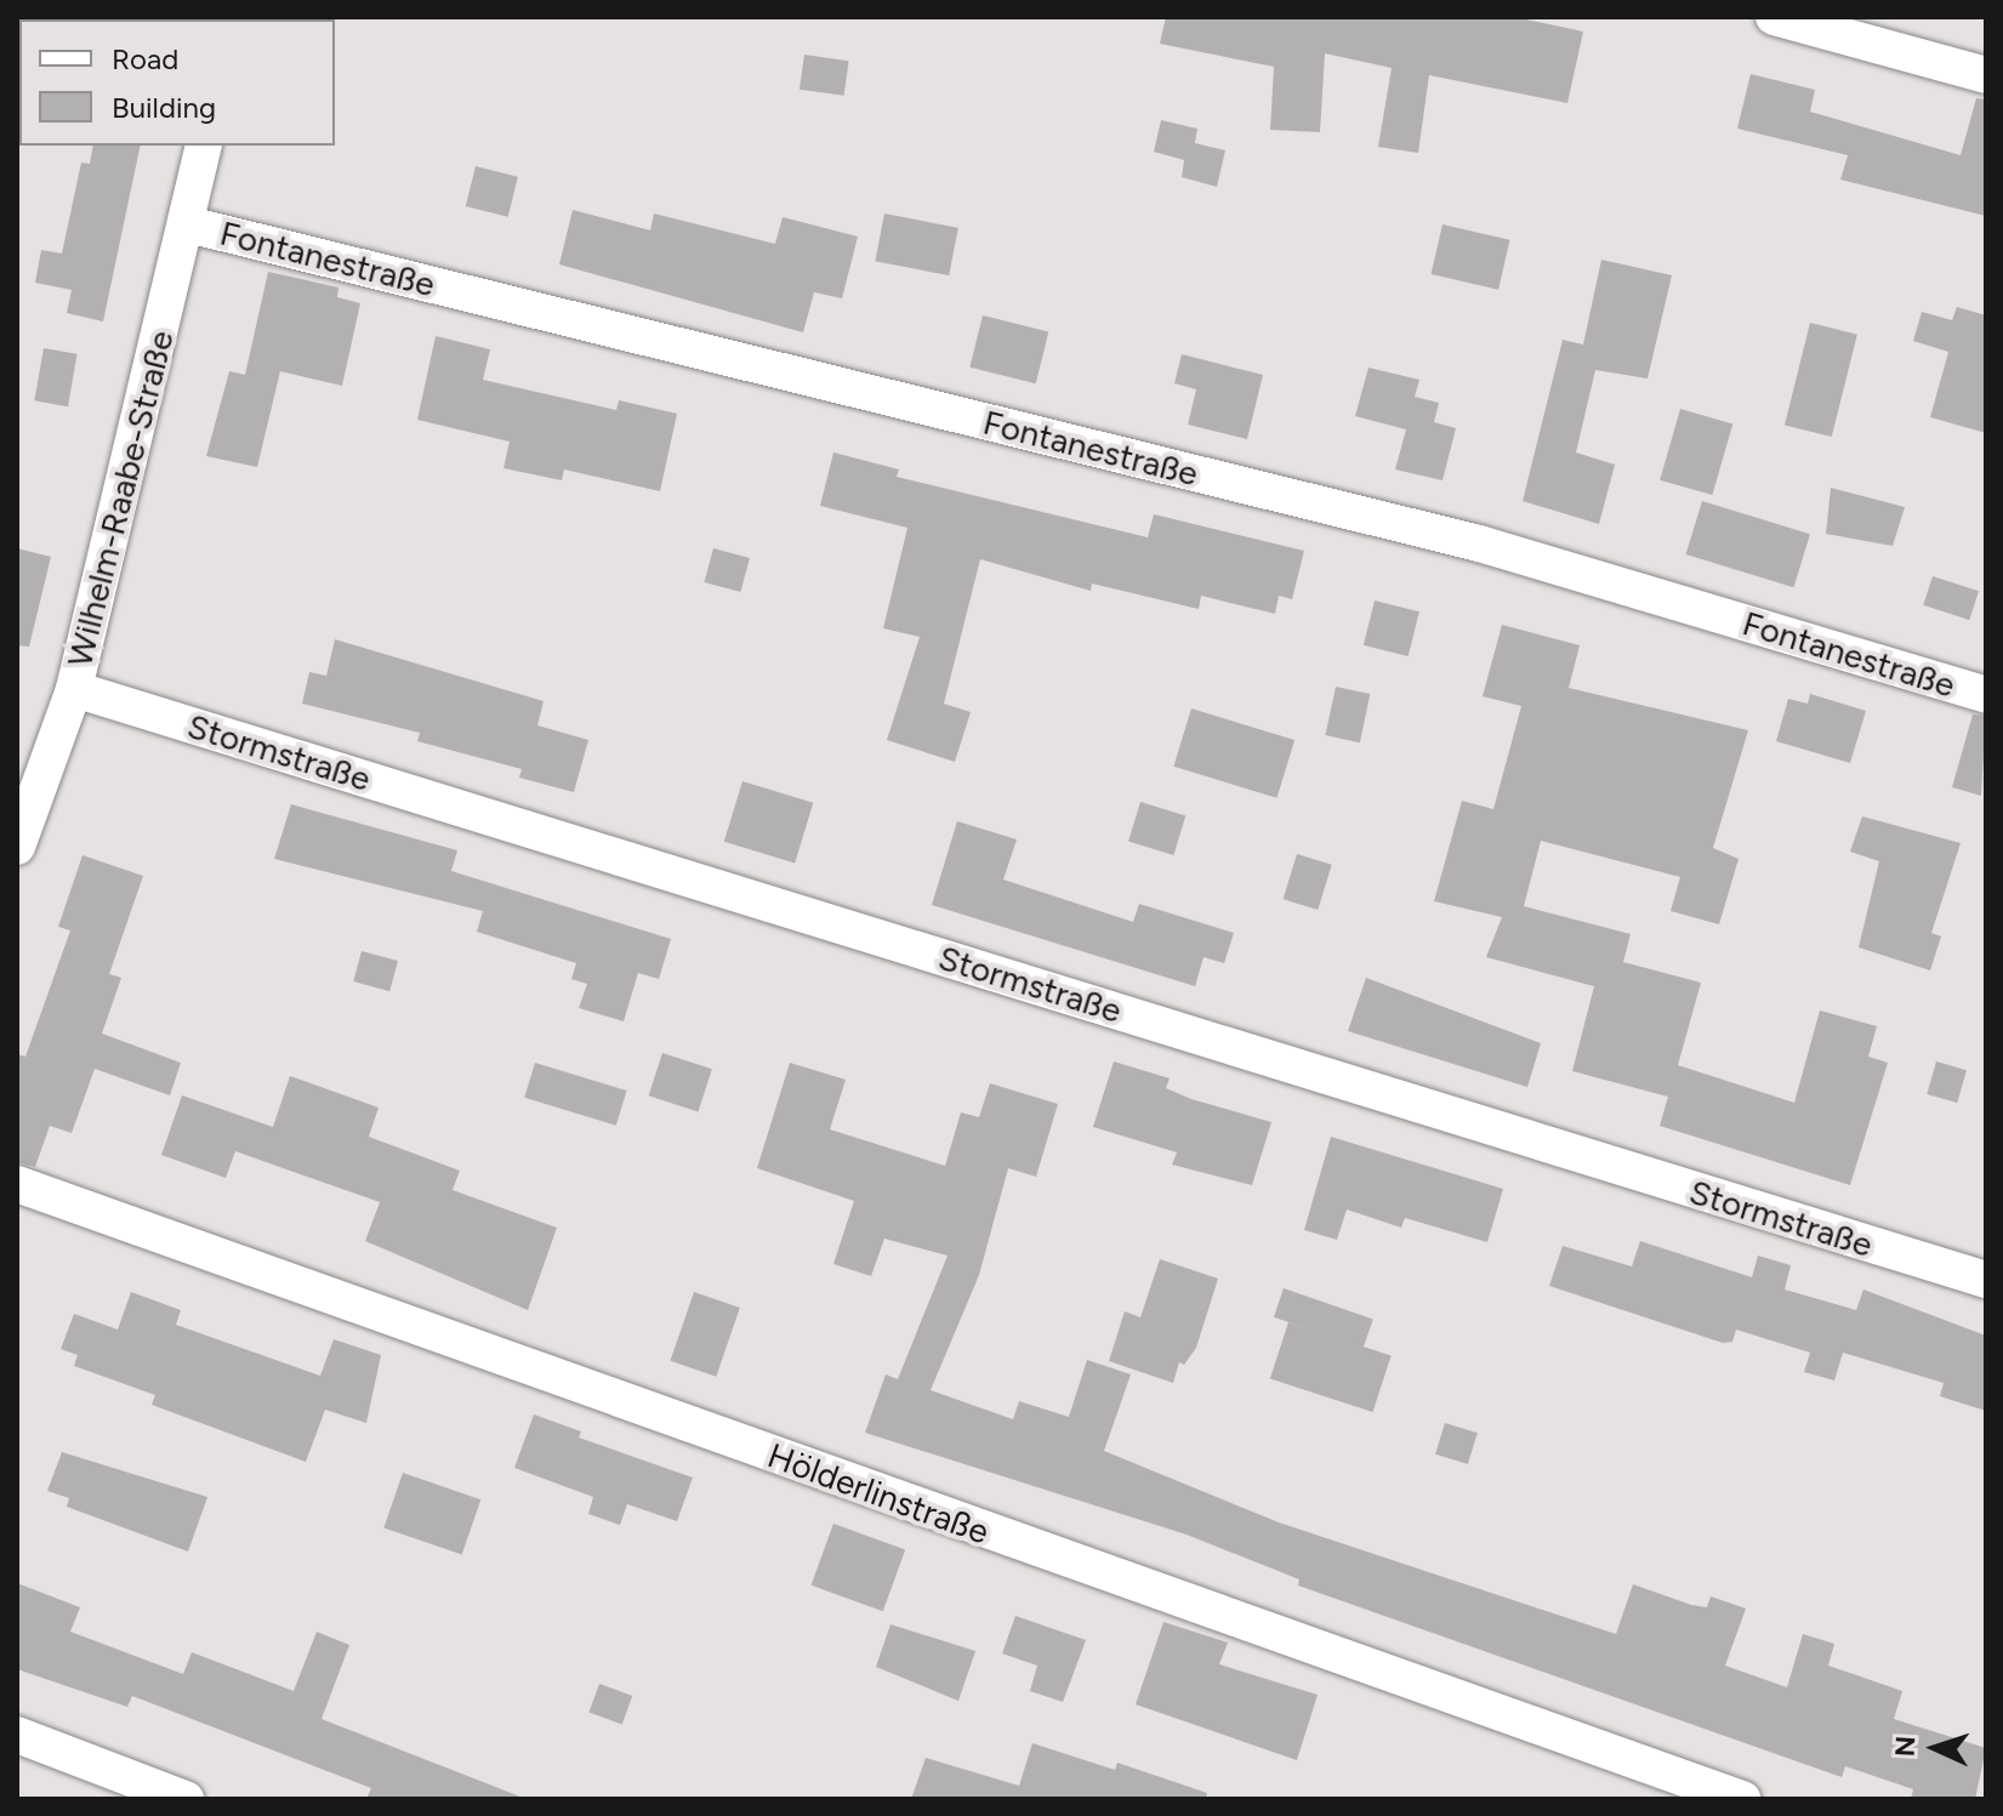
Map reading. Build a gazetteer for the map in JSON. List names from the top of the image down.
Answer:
{
  "streets": {
    "street": [
      "Fontanestraße",
      "Wilhelm-Raabe-Straße",
      "Stormstraße",
      "Hölderlinstraße"
    ]
  },
  "crossings": [
    ["Fontanestraße", "Wilhelm-Raabe-Straße"],
    ["Wilhelm-Raabe-Straße", "Stormstraße"]
  ],
  "legend": ["Road", "Building"],
  "north": "left"
}
